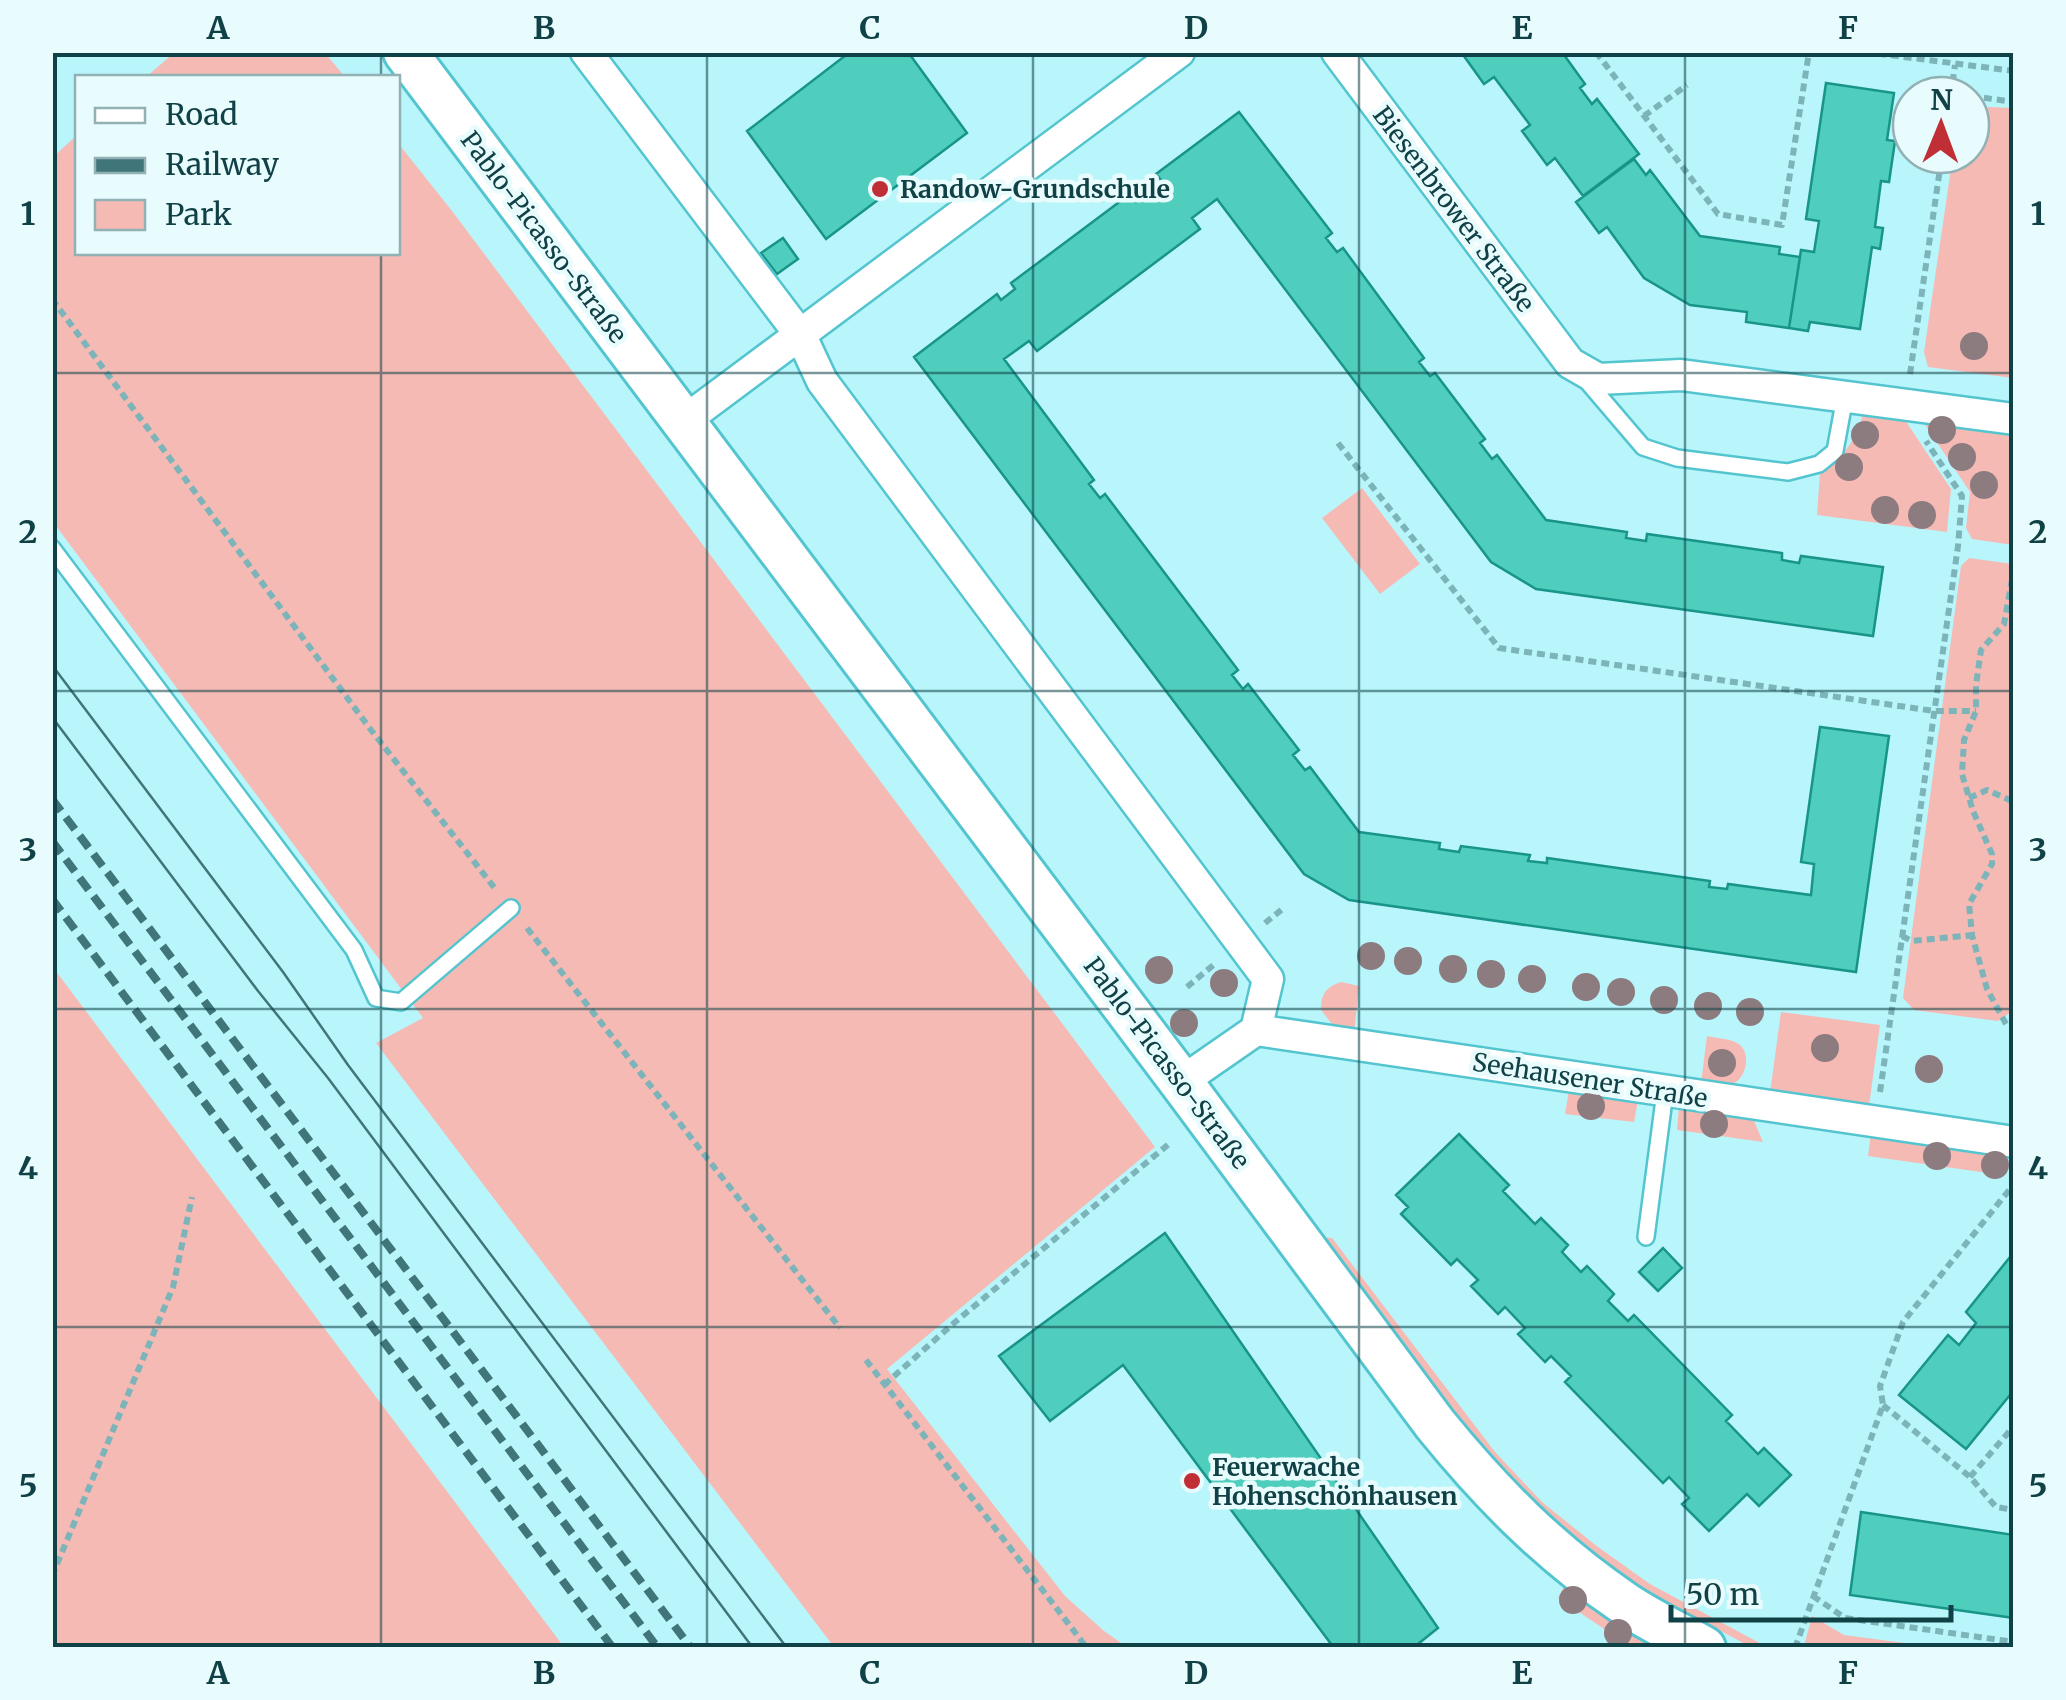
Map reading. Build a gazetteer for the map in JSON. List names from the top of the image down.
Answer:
{
  "streets": {
    "main road": ["Pablo-Picasso-Straße"],
    "street": ["Biesenbrower Straße", "Seehausener Straße"]
  },
  "places": ["Randow-Grundschule", "Feuerwache Hohenschönhausen"],
  "legend": ["Road", "Railway", "Park"],
  "scale_bar": "50 m",
  "north": "top",
  "grid": {
    "columns": [
      "A",
      "B",
      "C",
      "D",
      "E",
      "F"
    ],
    "rows": [
      "1",
      "2",
      "3",
      "4",
      "5"
    ]
  }
}
